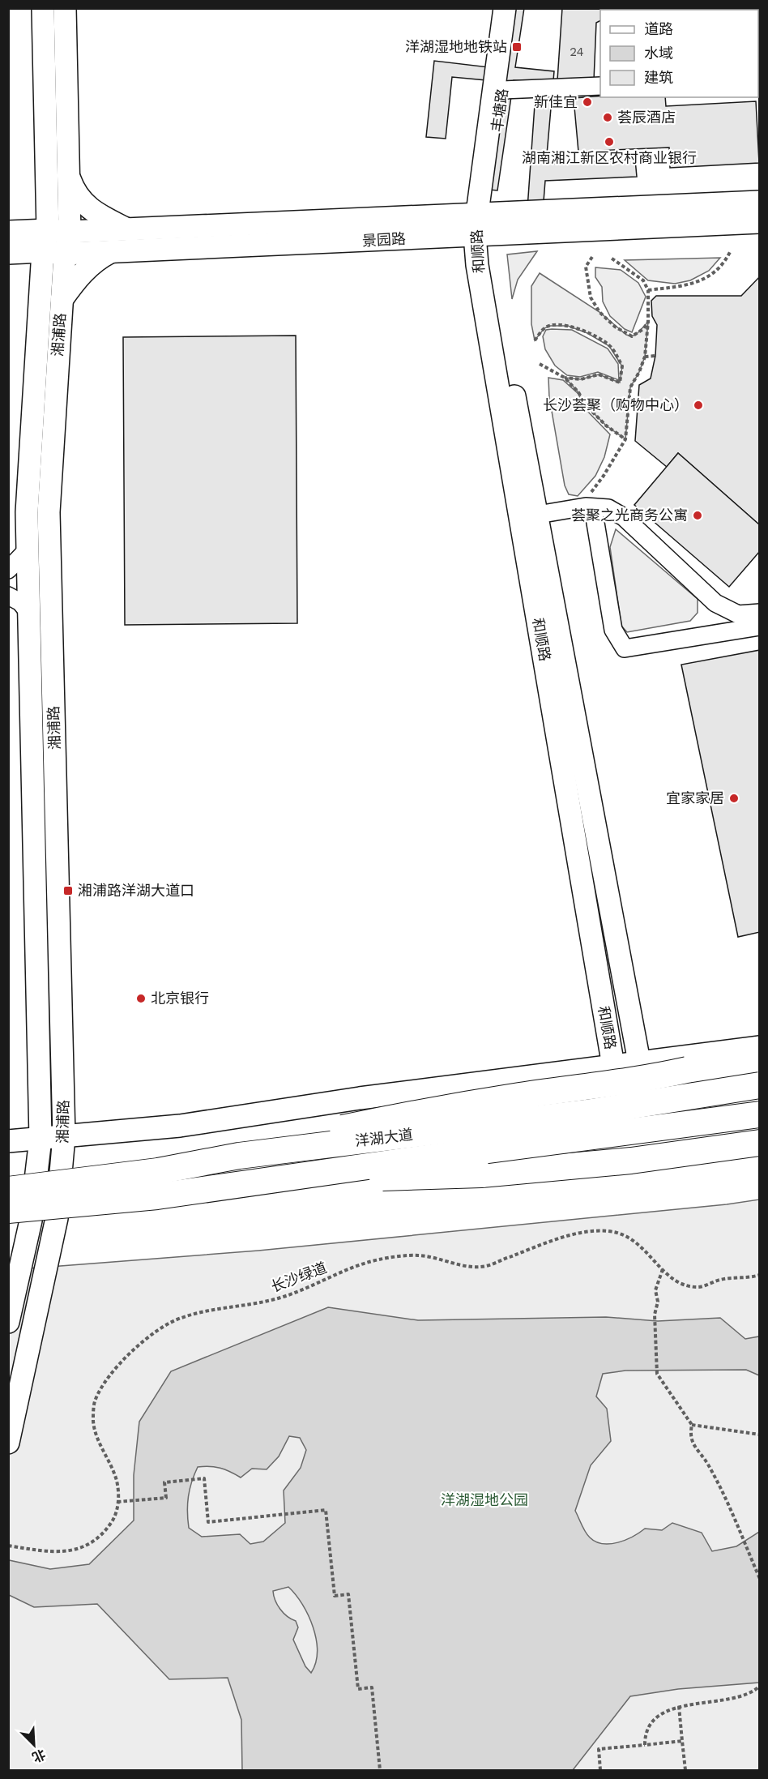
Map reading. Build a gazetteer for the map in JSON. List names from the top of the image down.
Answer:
{
  "streets": {
    "highway": ["洋湖大道"],
    "main road": [
      "丰塘路",
      "景园路",
      "和顺路",
      "湘浦路"
    ],
    "path": ["长沙绿道"]
  },
  "crossings": [
    ["丰塘路", "景园路"],
    ["丰塘路", "和顺路"],
    ["景园路", "和顺路"],
    ["景园路", "湘浦路"]
  ],
  "parks": ["洋湖湿地公园"],
  "places": {
    "transit": ["洋湖湿地地铁站", "湘浦路洋湖大道口"],
    "other": [
      "新佳宜",
      "荟辰酒店",
      "湖南湘江新区农村商业银行",
      "长沙荟聚（购物中心）",
      "荟聚之光商务公寓",
      "宜家家居",
      "北京银行"
    ]
  },
  "house_numbers": ["24"],
  "legend": ["道路", "水域", "建筑"],
  "north": "bottom right"
}
